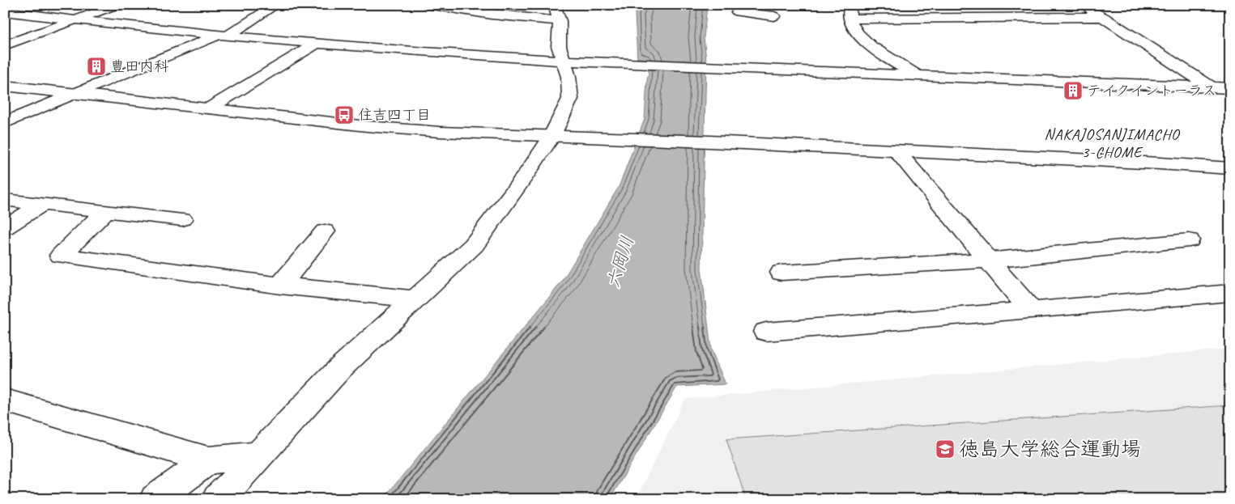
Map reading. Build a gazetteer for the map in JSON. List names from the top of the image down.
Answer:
{
  "districts": ["NAKAJOSANJIMACHO 3-CHOME"],
  "water": ["六岡川"],
  "places": {
    "building": ["豊田内科", "テイクイントーラス"],
    "bus stop": ["住吉四丁目"],
    "school or university": ["徳島大学総合運動場"]
  }
}
